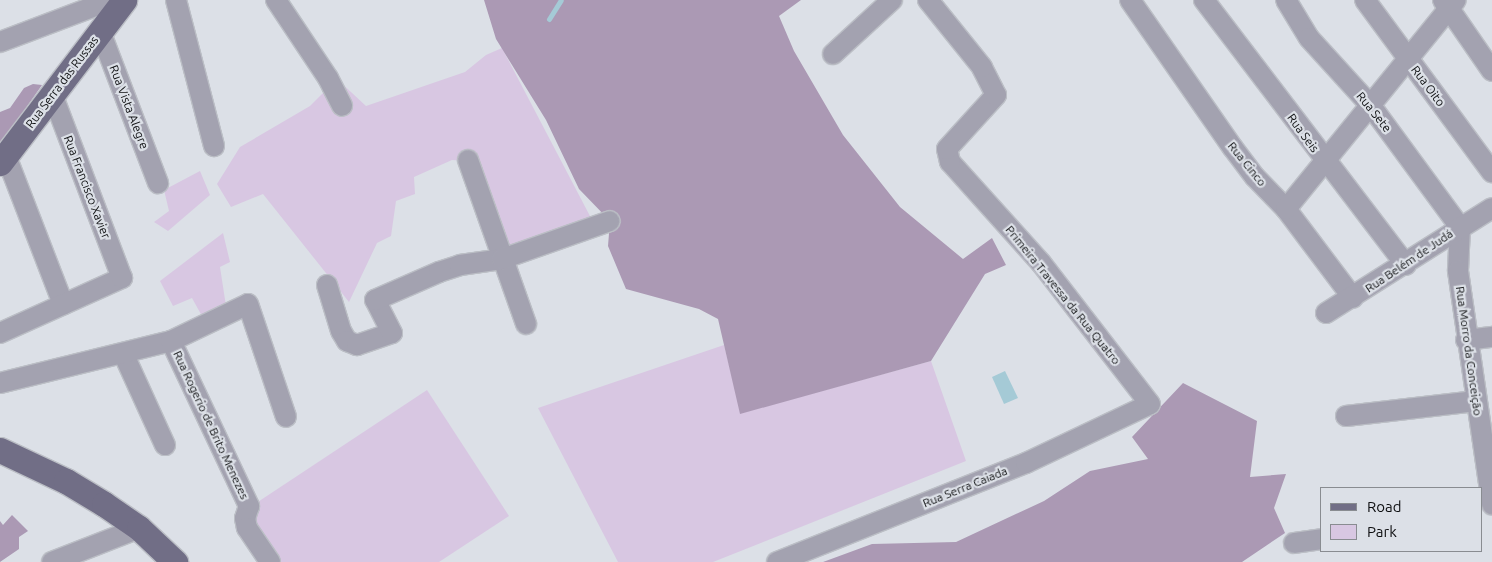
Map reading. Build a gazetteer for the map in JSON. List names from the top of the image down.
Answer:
{
  "streets": {
    "main road": ["Rua Serra das Russas"],
    "street": [
      "Rua Oito",
      "Rua Vista Alegre",
      "Rua Sete",
      "Rua Seis",
      "Rua Cinco",
      "Rua Francisco Xavier",
      "Rua Belém de Judá",
      "Primeira Travessa da Rua Quatro",
      "Rua Morro da Conceição",
      "Rua Rogerio de Brito Menezes",
      "Rua Serra Caiada"
    ]
  },
  "crossings": [
    ["Rua Serra das Russas", "Rua Vista Alegre"],
    ["Rua Serra das Russas", "Rua Francisco Xavier"],
    ["Rua Sete", "Rua Belém de Judá"],
    ["Rua Sete", "Rua Morro da Conceição"],
    ["Rua Seis", "Rua Belém de Judá"],
    ["Rua Cinco", "Rua Belém de Judá"],
    ["Rua Belém de Judá", "Rua Morro da Conceição"],
    ["Primeira Travessa da Rua Quatro", "Rua Serra Caiada"]
  ],
  "legend": ["Road", "Park"]
}
